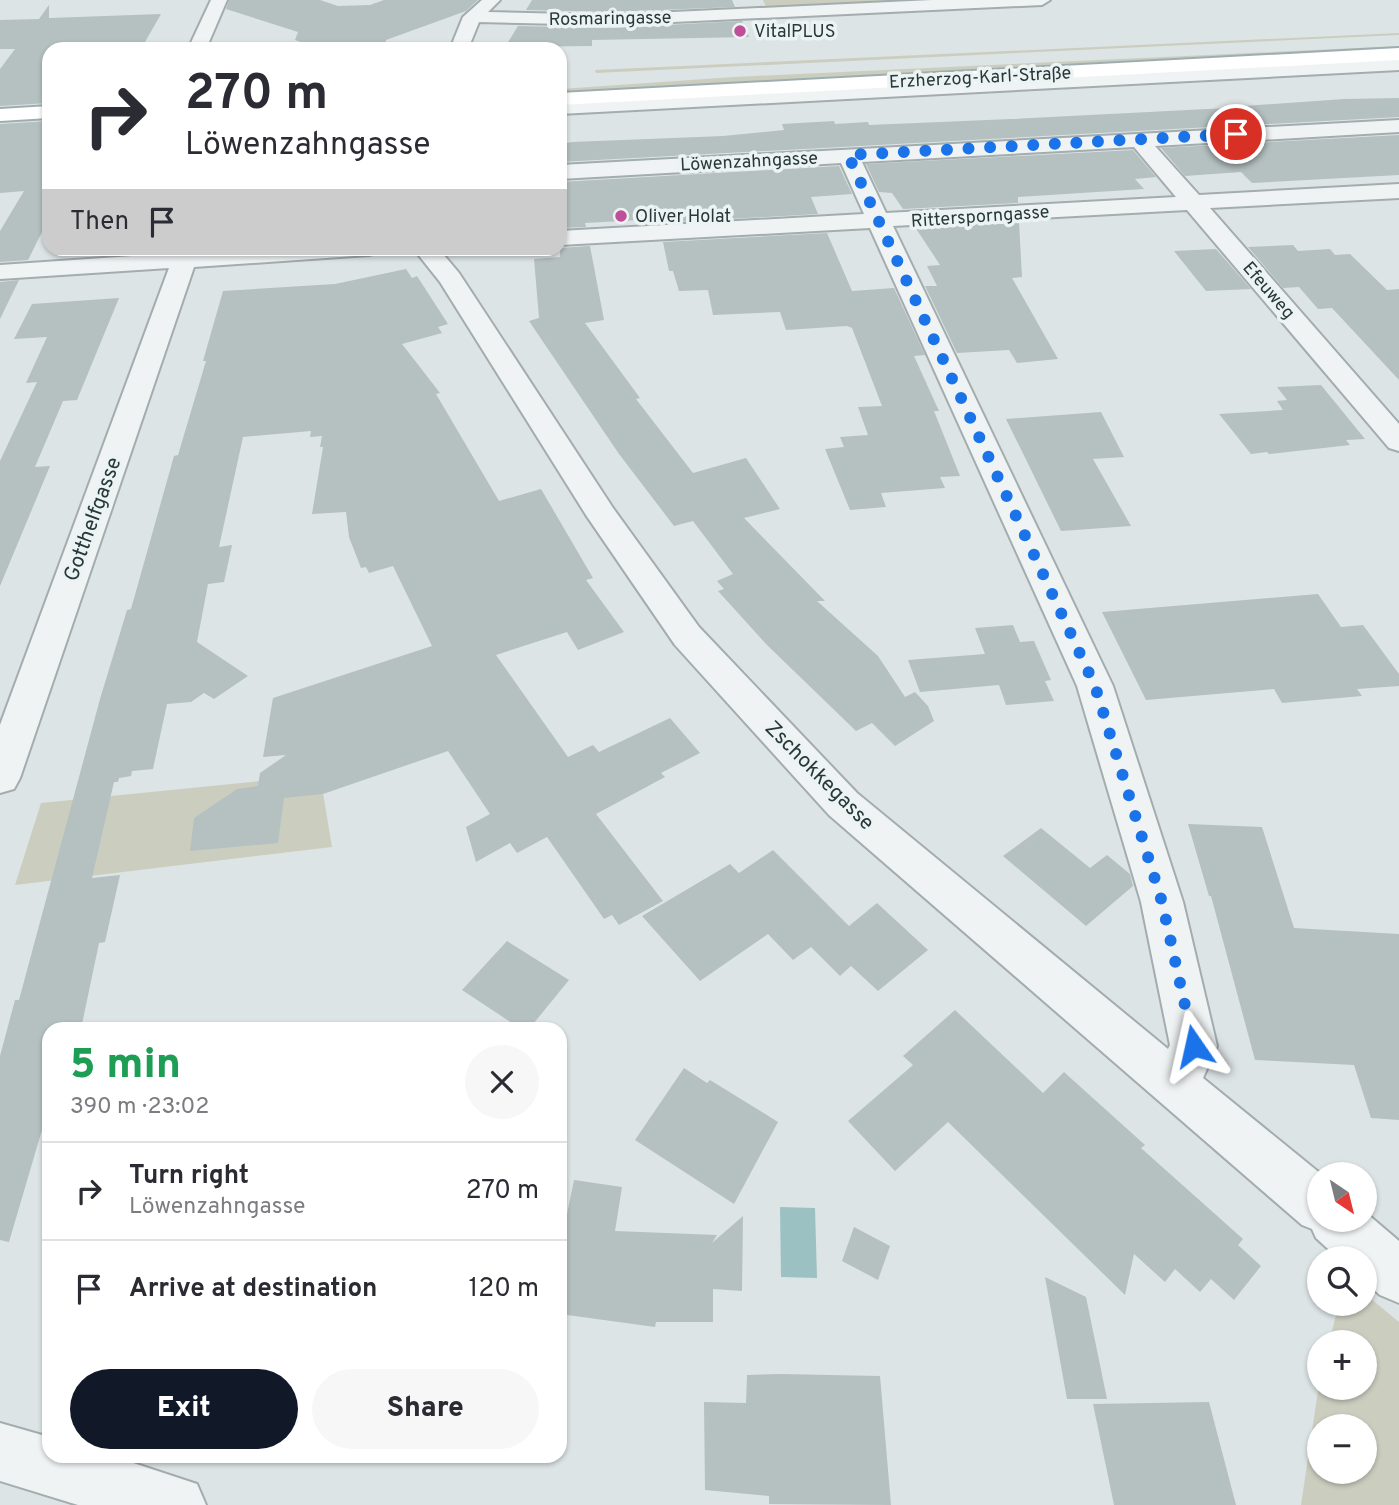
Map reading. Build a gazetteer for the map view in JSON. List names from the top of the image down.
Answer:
{
  "streets": {
    "main road": ["Erzherzog-Karl-Straße"],
    "street": [
      "Rosmaringasse",
      "Löwenzahngasse",
      "Rittersporngasse",
      "Efeuweg",
      "Gotthelfgasse",
      "Zschokkegasse"
    ]
  },
  "crossings": [
    ["Löwenzahngasse", "Efeuweg"],
    ["Rittersporngasse", "Efeuweg"]
  ],
  "places": ["VitalPLUS", "Oliver Holat"],
  "north": "bottom right",
  "page": {
    "turn": ["270 m", "Löwenzahngasse"],
    "then": "Then",
    "heading": ["5 min", "390 m · 23:02"],
    "list": [
      {
        "name": "Turn right",
        "note": "Löwenzahngasse",
        "value": "270 m"
      },
      {
        "name": "Arrive at destination",
        "value": "120 m"
      }
    ],
    "map_buttons": ["+", "−"],
    "buttons": ["Exit", "Share"]
  }
}
